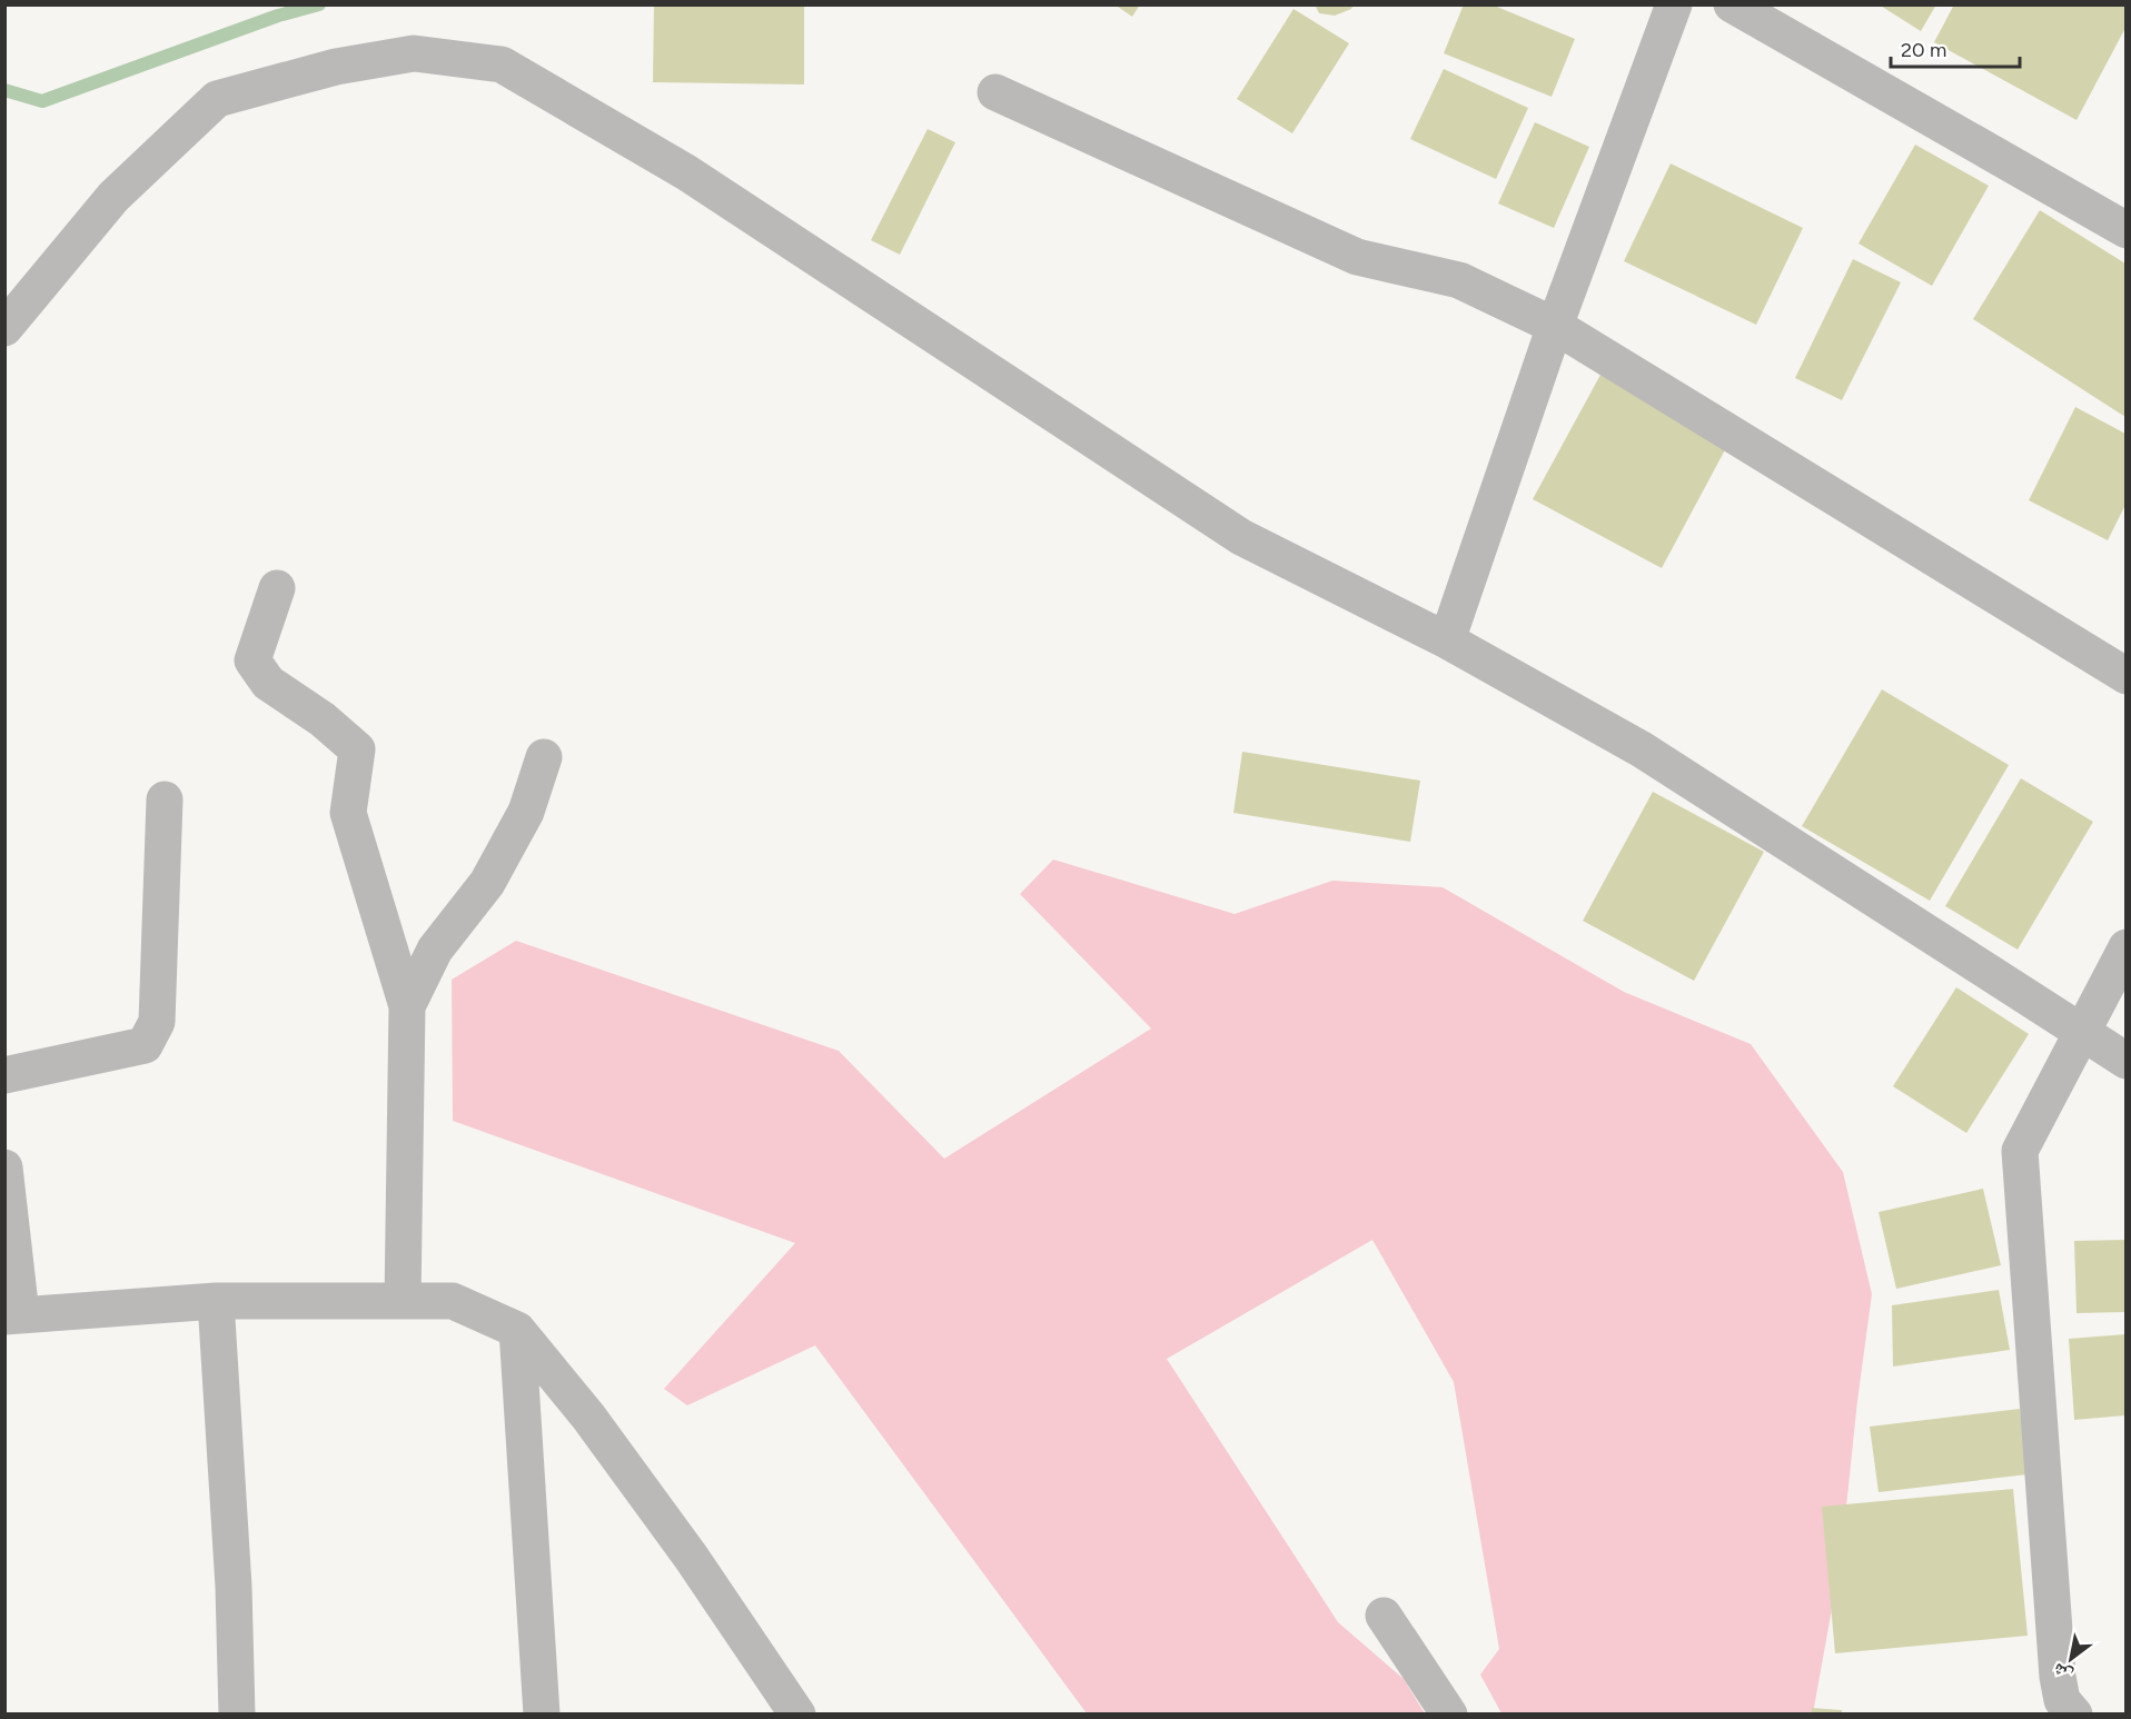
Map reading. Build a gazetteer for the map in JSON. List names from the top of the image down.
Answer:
{
  "scale_bar": "20 m",
  "north": "bottom left"
}
